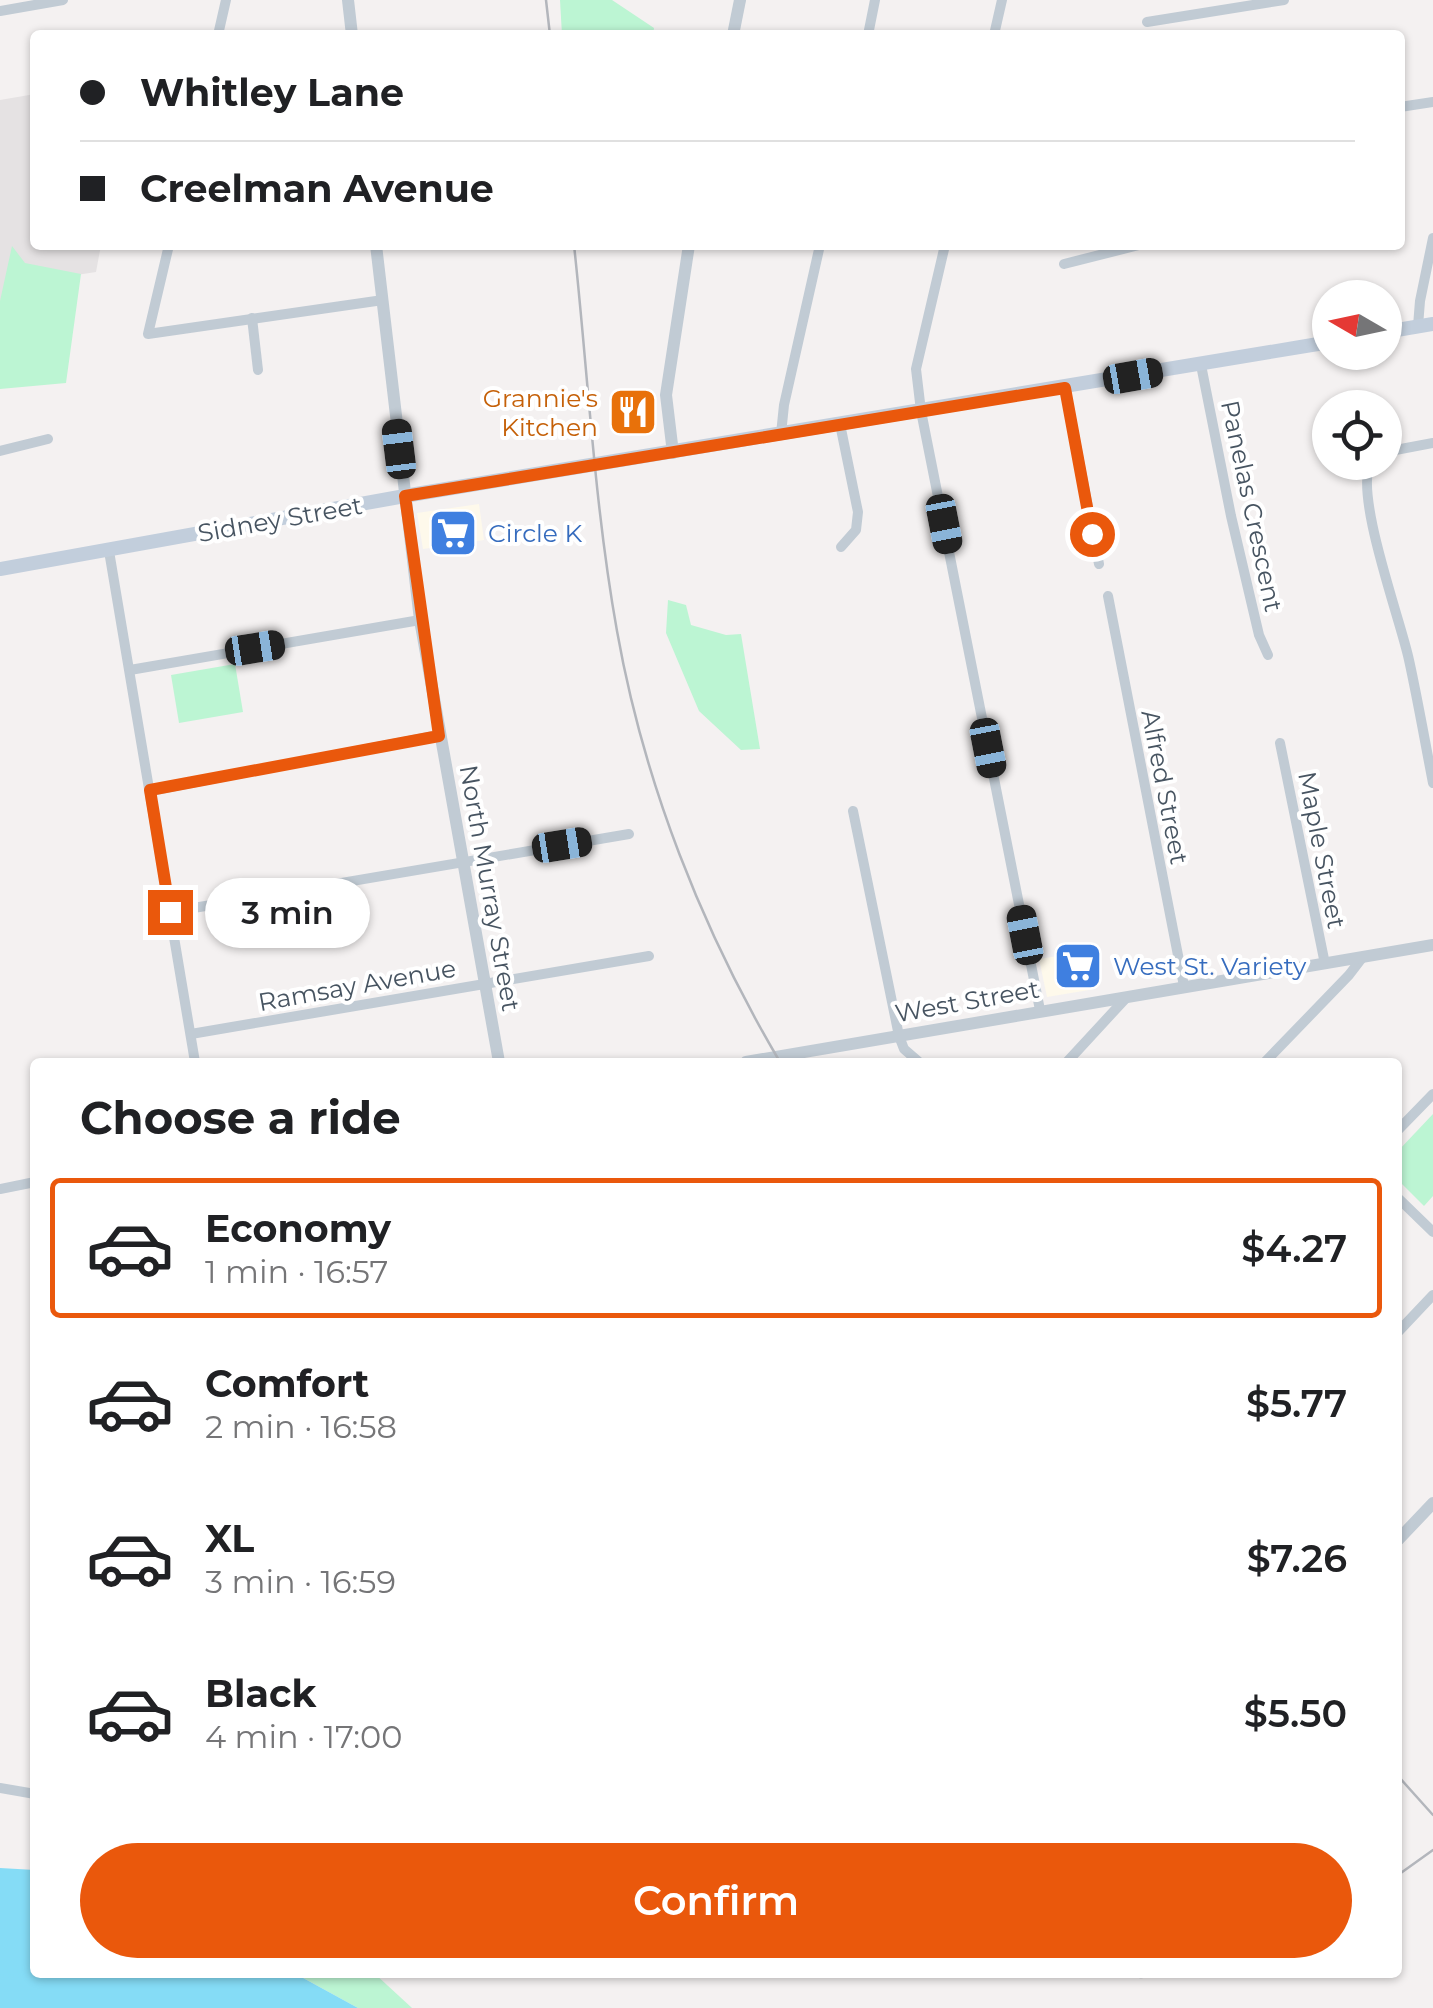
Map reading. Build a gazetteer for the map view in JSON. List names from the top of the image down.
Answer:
{
  "streets": {
    "main road": ["Sidney Street"],
    "street": [
      "Panelas Crescent",
      "Alfred Street",
      "Maple Street",
      "North Murray Street",
      "Ramsay Avenue",
      "West Street"
    ]
  },
  "crossings": [
    ["Panelas Crescent", "Sidney Street"],
    ["Sidney Street", "North Murray Street"],
    ["Alfred Street", "West Street"],
    ["Maple Street", "West Street"],
    ["North Murray Street", "Ramsay Avenue"]
  ],
  "places": {
    "restaurant": ["Grannie's Kitchen"],
    "supermarket": ["Circle K", "West St. Variety"]
  },
  "north": "left",
  "page": {
    "banner": ["Whitley Lane", "Creelman Avenue"],
    "bubble": "3 min",
    "heading": "Choose a ride",
    "list": [
      {
        "name": "Economy",
        "note": "1 min · 16:57",
        "value": "$4.27"
      },
      {
        "name": "Comfort",
        "note": "2 min · 16:58",
        "value": "$5.77"
      },
      {
        "name": "XL",
        "note": "3 min · 16:59",
        "value": "$7.26"
      },
      {
        "name": "Black",
        "note": "4 min · 17:00",
        "value": "$5.50"
      }
    ],
    "buttons": "Confirm"
  }
}
